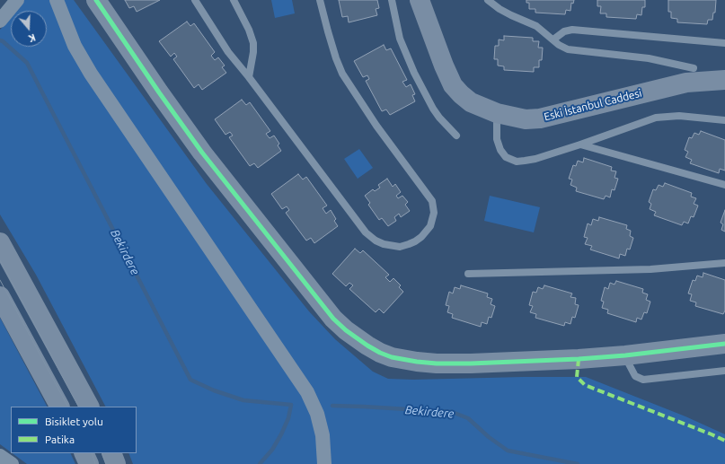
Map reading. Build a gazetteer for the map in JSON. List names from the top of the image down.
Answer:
{
  "streets": {
    "main road": ["Eski İstanbul Caddesi"]
  },
  "water": ["Bekirdere"],
  "legend": ["Bisiklet yolu", "Patika"],
  "north": "bottom"
}
